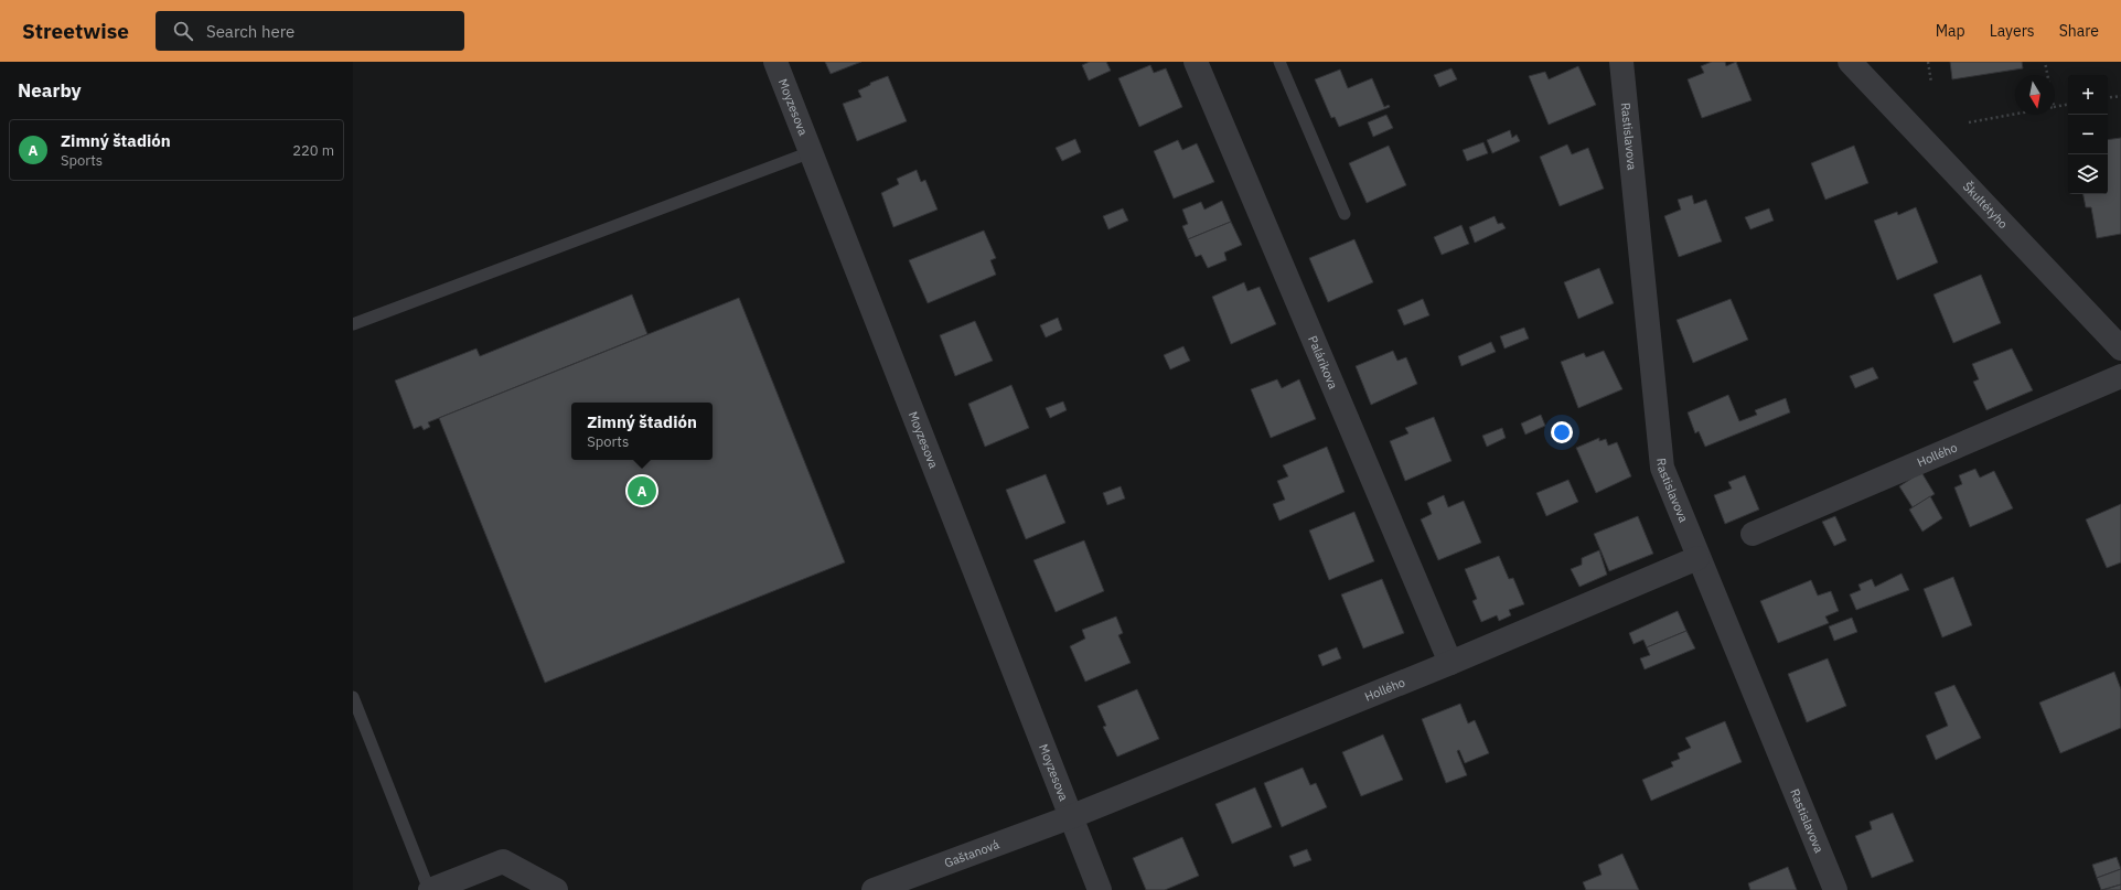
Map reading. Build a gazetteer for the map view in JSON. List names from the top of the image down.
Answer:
{
  "streets": {
    "street": [
      "Moyzesova",
      "Rastislavova",
      "Škultétyho",
      "Palárikova",
      "Hollého",
      "Gaštanová"
    ]
  },
  "crossings": [
    ["Moyzesova", "Hollého"],
    ["Moyzesova", "Gaštanová"],
    ["Rastislavova", "Hollého"],
    ["Palárikova", "Hollého"],
    ["Hollého", "Gaštanová"]
  ],
  "north": "bottom",
  "page": {
    "header": "Streetwise",
    "search": "Search here",
    "nav": ["Map", "Layers", "Share"],
    "heading": "Nearby",
    "map_buttons": ["+", "−"],
    "list": [
      {
        "mark": "A",
        "name": "Zimný štadión",
        "note": "Sports",
        "value": "220 m"
      }
    ],
    "popup": ["Zimný štadión", "Sports"],
    "pins": "A"
  }
}
